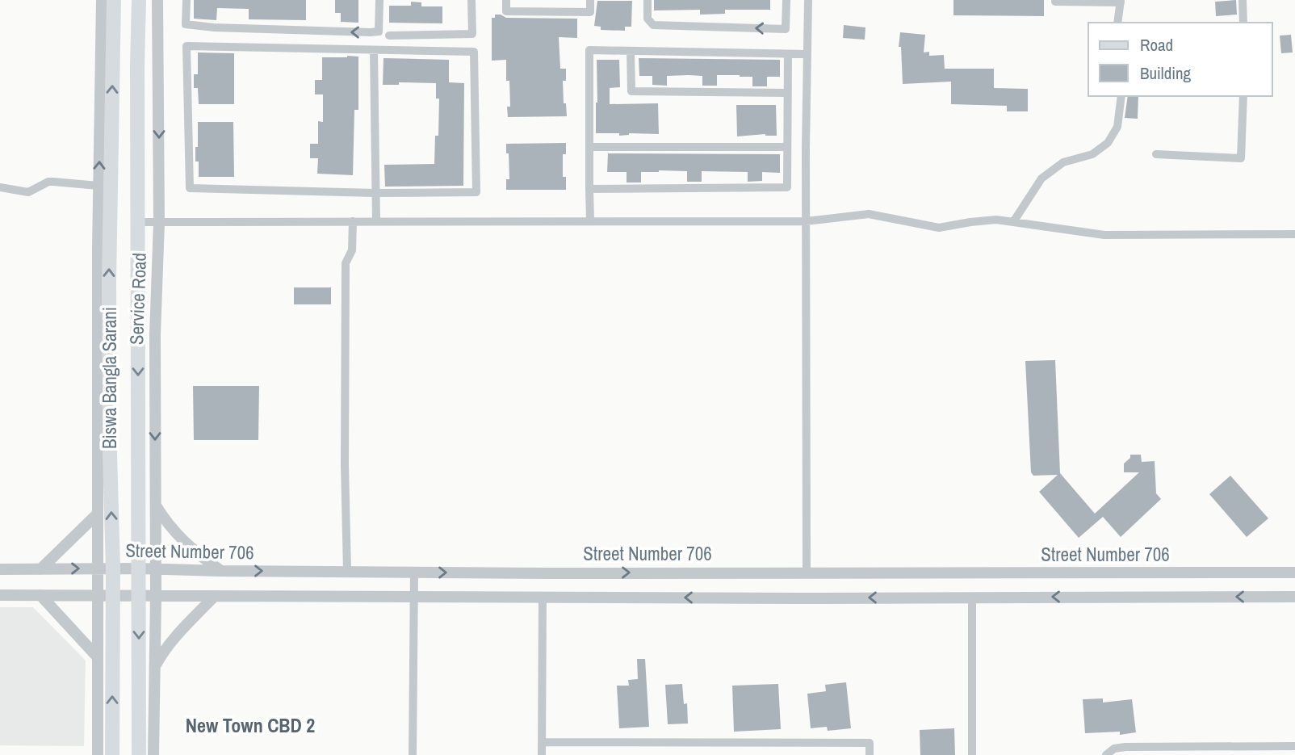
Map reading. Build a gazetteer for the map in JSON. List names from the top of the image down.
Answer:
{
  "streets": {
    "main road": ["Biswa Bangla Sarani"],
    "street": ["Service Road", "Street Number 706"]
  },
  "crossings": [
    ["Service Road", "Street Number 706"],
    ["Biswa Bangla Sarani", "Street Number 706"]
  ],
  "districts": ["New Town CBD 2"],
  "legend": ["Road", "Building"]
}
